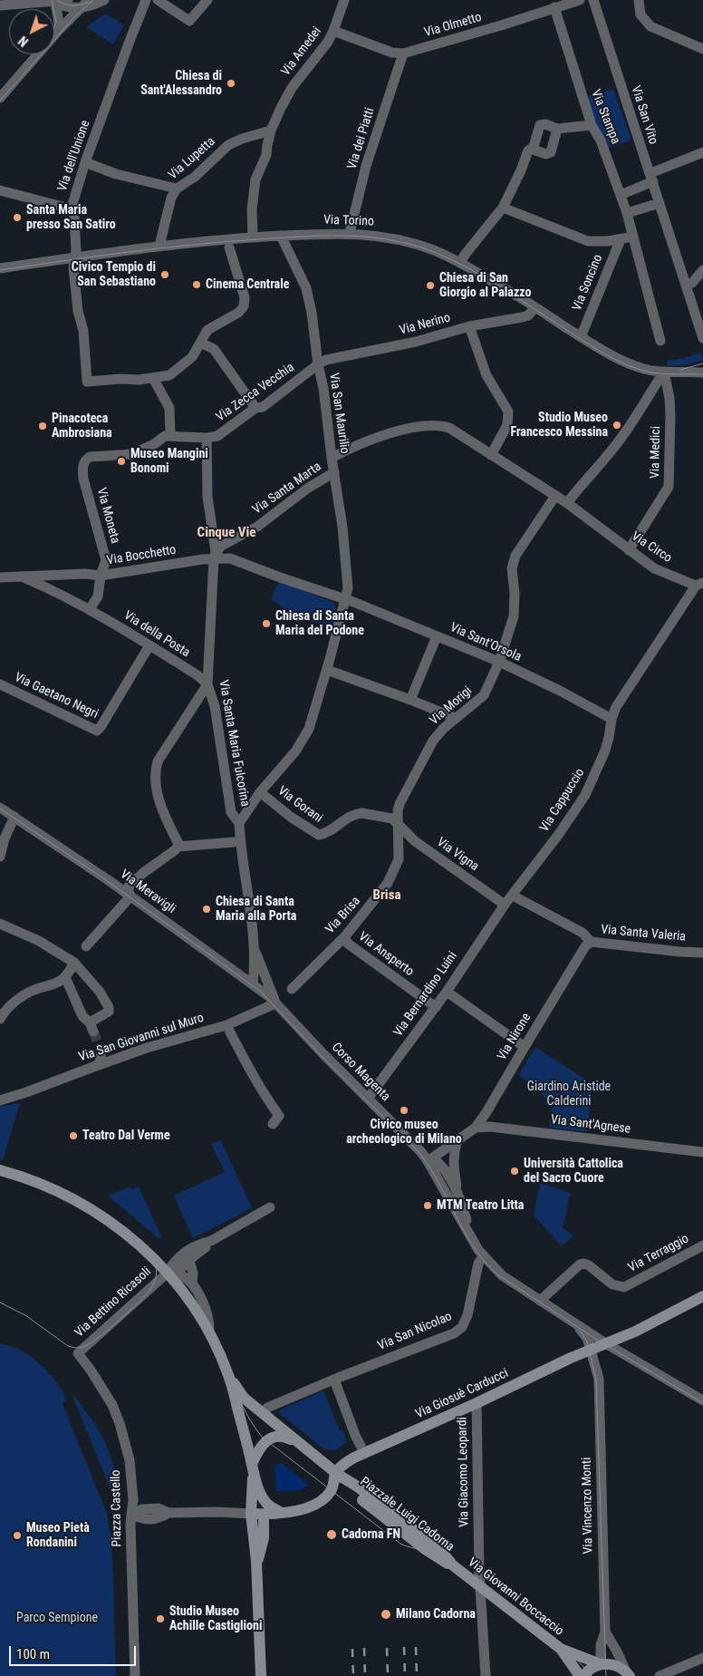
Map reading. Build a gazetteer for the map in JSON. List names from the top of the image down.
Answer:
{
  "streets": {
    "street": [
      "Via Olmetto",
      "Via Amedei",
      "Via San Vito",
      "Via Stampa",
      "Via dei Piatti",
      "Via dell'Unione",
      "Via Lupetta",
      "Via Torino",
      "Via Soncino",
      "Via Nerino",
      "Via Zecca Vecchia",
      "Via San Maurilio",
      "Via Medici",
      "Via Santa Marta",
      "Via Moneta",
      "Via Circo",
      "Via Bocchetto",
      "Via della Posta",
      "Via Sant'Orsola",
      "Via Gaetano Negri",
      "Via Morigi",
      "Via Santa Maria Fulcorina",
      "Via Cappuccio",
      "Via Gorani",
      "Via Vigna",
      "Via Meravigli",
      "Via Brisa",
      "Via Santa Valeria",
      "Via Ansperto",
      "Via Bernardino Luini",
      "Via Nirone",
      "Via San Giovanni sul Muro",
      "Corso Magenta",
      "Via Sant'Agnese",
      "Via Terraggio",
      "Via Bettino Ricasoli",
      "Via San Nicolao",
      "Via Giosuè Carducci",
      "Via Giacomo Leopardi",
      "Via Vincenzo Monti",
      "Piazza Castello",
      "Piazzale Luigi Cadorna",
      "Via Giovanni Boccaccio"
    ]
  },
  "crossings": [
    ["Via Olmetto", "Via Amedei"],
    ["Via Olmetto", "Via Stampa"],
    ["Via Olmetto", "Via dei Piatti"],
    ["Via Amedei", "Via Lupetta"],
    ["Via Amedei", "Via Torino"],
    ["Via dei Piatti", "Via Torino"],
    ["Via dell'Unione", "Via Torino"],
    ["Via Lupetta", "Via Torino"],
    ["Via Torino", "Via Soncino"],
    ["Via Torino", "Via Nerino"],
    ["Via Torino", "Via San Maurilio"],
    ["Via Torino", "Via Medici"],
    ["Via Nerino", "Via Zecca Vecchia"],
    ["Via Nerino", "Via San Maurilio"],
    ["Via Zecca Vecchia", "Via San Maurilio"],
    ["Via Zecca Vecchia", "Via Santa Maria Fulcorina"],
    ["Via San Maurilio", "Via Santa Marta"],
    ["Via San Maurilio", "Via Sant'Orsola"],
    ["Via San Maurilio", "Via Santa Maria Fulcorina"],
    ["Via San Maurilio", "Via Gorani"],
    ["Via Medici", "Via Circo"],
    ["Via Santa Marta", "Via Circo"],
    ["Via Santa Marta", "Via Bocchetto"],
    ["Via Santa Marta", "Via Morigi"],
    ["Via Santa Marta", "Via Santa Maria Fulcorina"],
    ["Via Moneta", "Via Bocchetto"],
    ["Via Moneta", "Via della Posta"],
    ["Via Circo", "Via Morigi"],
    ["Via Circo", "Via Cappuccio"],
    ["Via Bocchetto", "Via della Posta"],
    ["Via Bocchetto", "Via Sant'Orsola"],
    ["Via Bocchetto", "Via Santa Maria Fulcorina"],
    ["Via della Posta", "Via Gaetano Negri"],
    ["Via della Posta", "Via Santa Maria Fulcorina"],
    ["Via Sant'Orsola", "Via Morigi"],
    ["Via Sant'Orsola", "Via Cappuccio"],
    ["Via Morigi", "Via Gorani"],
    ["Via Morigi", "Via Vigna"],
    ["Via Morigi", "Via Brisa"],
    ["Via Cappuccio", "Via Vigna"],
    ["Via Cappuccio", "Via Santa Valeria"],
    ["Via Cappuccio", "Via Bernardino Luini"],
    ["Via Gorani", "Via Vigna"],
    ["Via Gorani", "Via Brisa"],
    ["Via Vigna", "Via Brisa"],
    ["Via Vigna", "Via Bernardino Luini"],
    ["Via Meravigli", "Via San Giovanni sul Muro"],
    ["Via Meravigli", "Corso Magenta"],
    ["Via Brisa", "Via Ansperto"],
    ["Via Santa Valeria", "Via Nirone"],
    ["Via Ansperto", "Via Bernardino Luini"],
    ["Via Bernardino Luini", "Corso Magenta"],
    ["Via Nirone", "Corso Magenta"],
    ["Via Nirone", "Via Sant'Agnese"],
    ["Via San Giovanni sul Muro", "Corso Magenta"],
    ["Corso Magenta", "Via Terraggio"],
    ["Corso Magenta", "Via San Nicolao"],
    ["Corso Magenta", "Via Giosuè Carducci"],
    ["Corso Magenta", "Via Vincenzo Monti"],
    ["Via Bettino Ricasoli", "Piazza Castello"],
    ["Via Giosuè Carducci", "Via Giacomo Leopardi"],
    ["Via Giosuè Carducci", "Via Vincenzo Monti"],
    ["Via Giacomo Leopardi", "Via Giovanni Boccaccio"],
    ["Via Vincenzo Monti", "Via Giovanni Boccaccio"],
    ["Piazzale Luigi Cadorna", "Via Giovanni Boccaccio"]
  ],
  "districts": ["Cinque Vie", "Brisa"],
  "parks": ["Giardino Aristide Calderini", "Parco Sempione"],
  "places": [
    "Chiesa di Sant'Alessandro",
    "Santa Maria presso San Satiro",
    "Civico Tempio di San Sebastiano",
    "Cinema Centrale",
    "Chiesa di San Giorgio al Palazzo",
    "Studio Museo Francesco Messina",
    "Pinacoteca Ambrosiana",
    "Museo Mangini Bonomi",
    "Chiesa di Santa Maria del Podone",
    "Chiesa di Santa Maria alla Porta",
    "Civico museo archeologico di Milano",
    "Teatro Dal Verme",
    "Università Cattolica del Sacro Cuore",
    "MTM Teatro Litta",
    "Cadorna FN",
    "Museo Pietà Rondanini",
    "Milano Cadorna",
    "Studio Museo Achille Castiglioni"
  ],
  "scale_bar": "100 m",
  "north": "bottom left"
}
